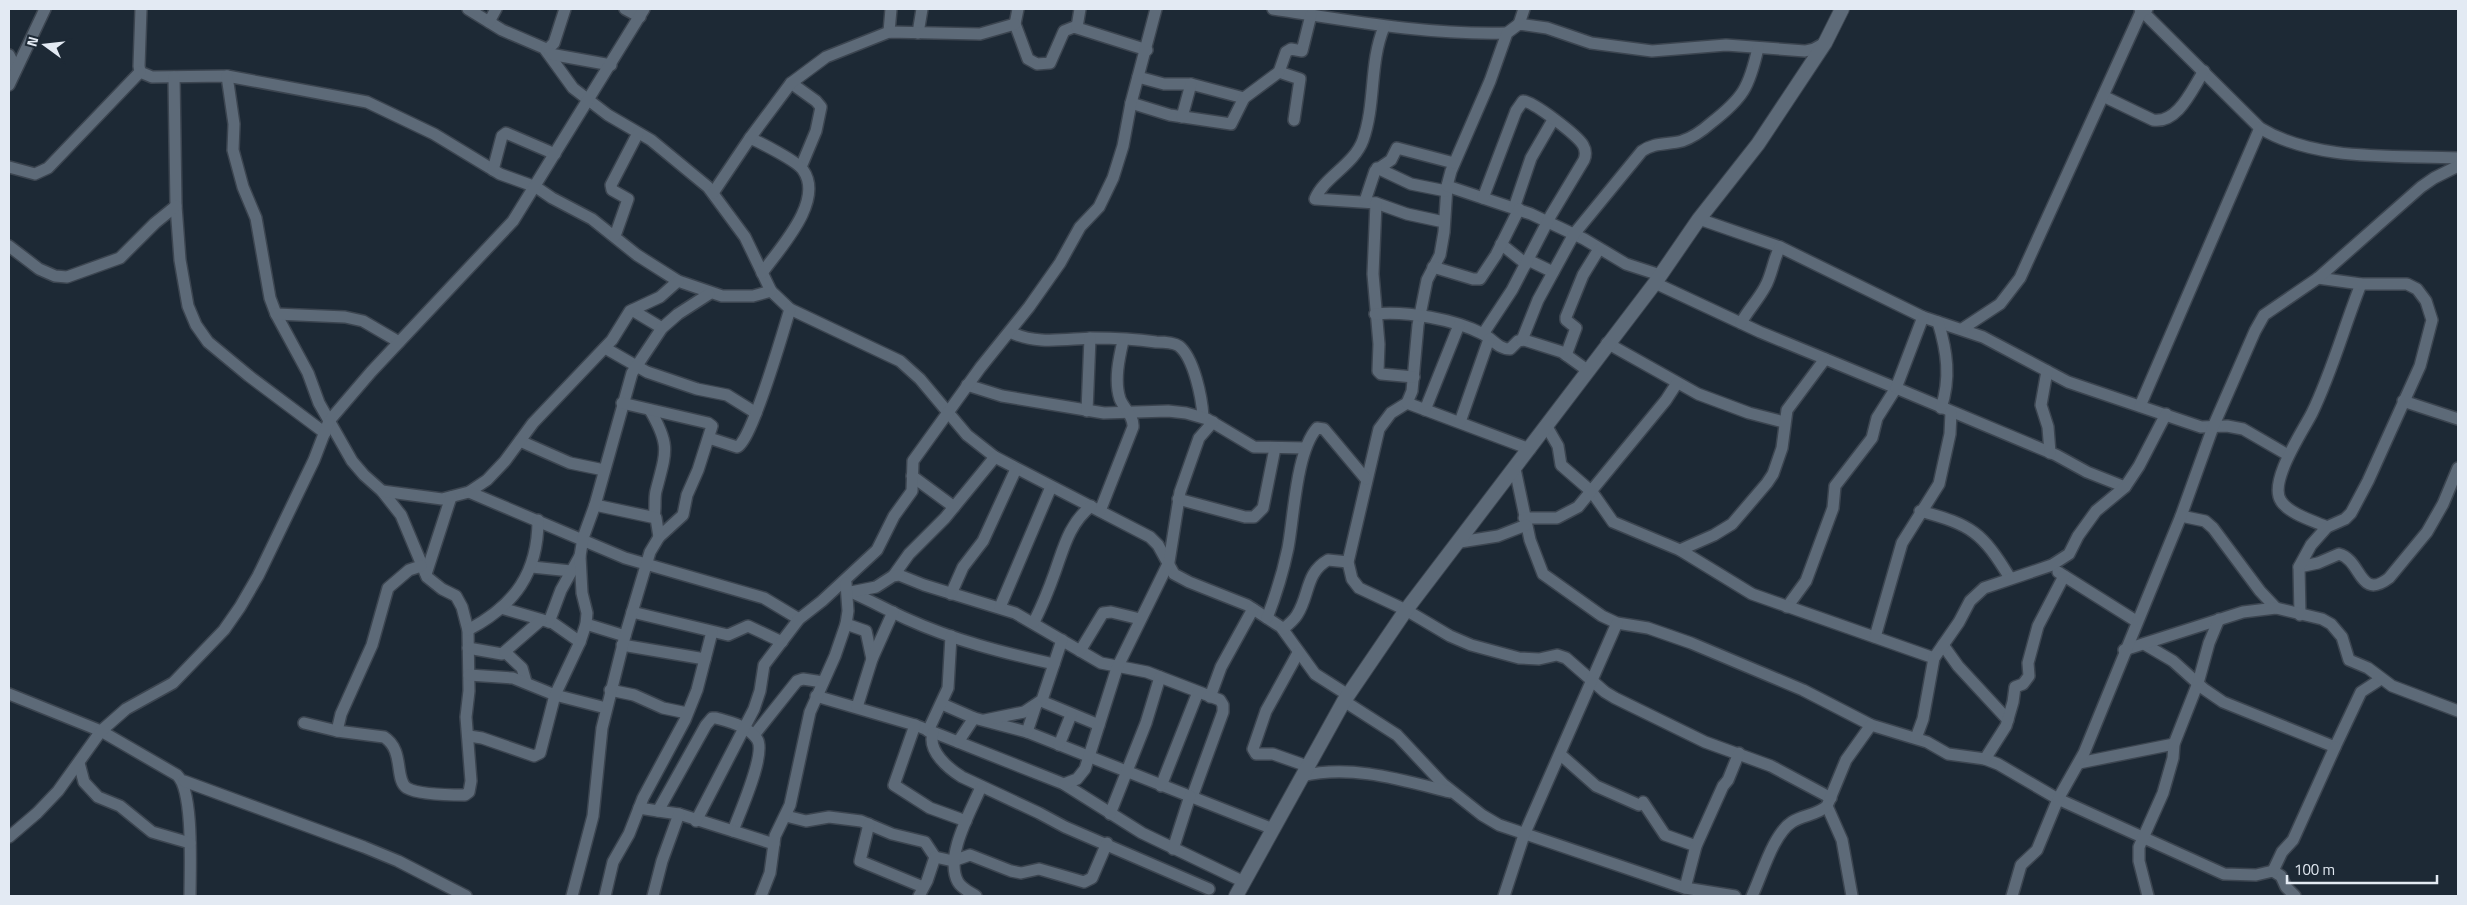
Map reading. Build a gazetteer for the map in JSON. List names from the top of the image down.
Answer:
{
  "scale_bar": "100 m",
  "north": "left"
}
